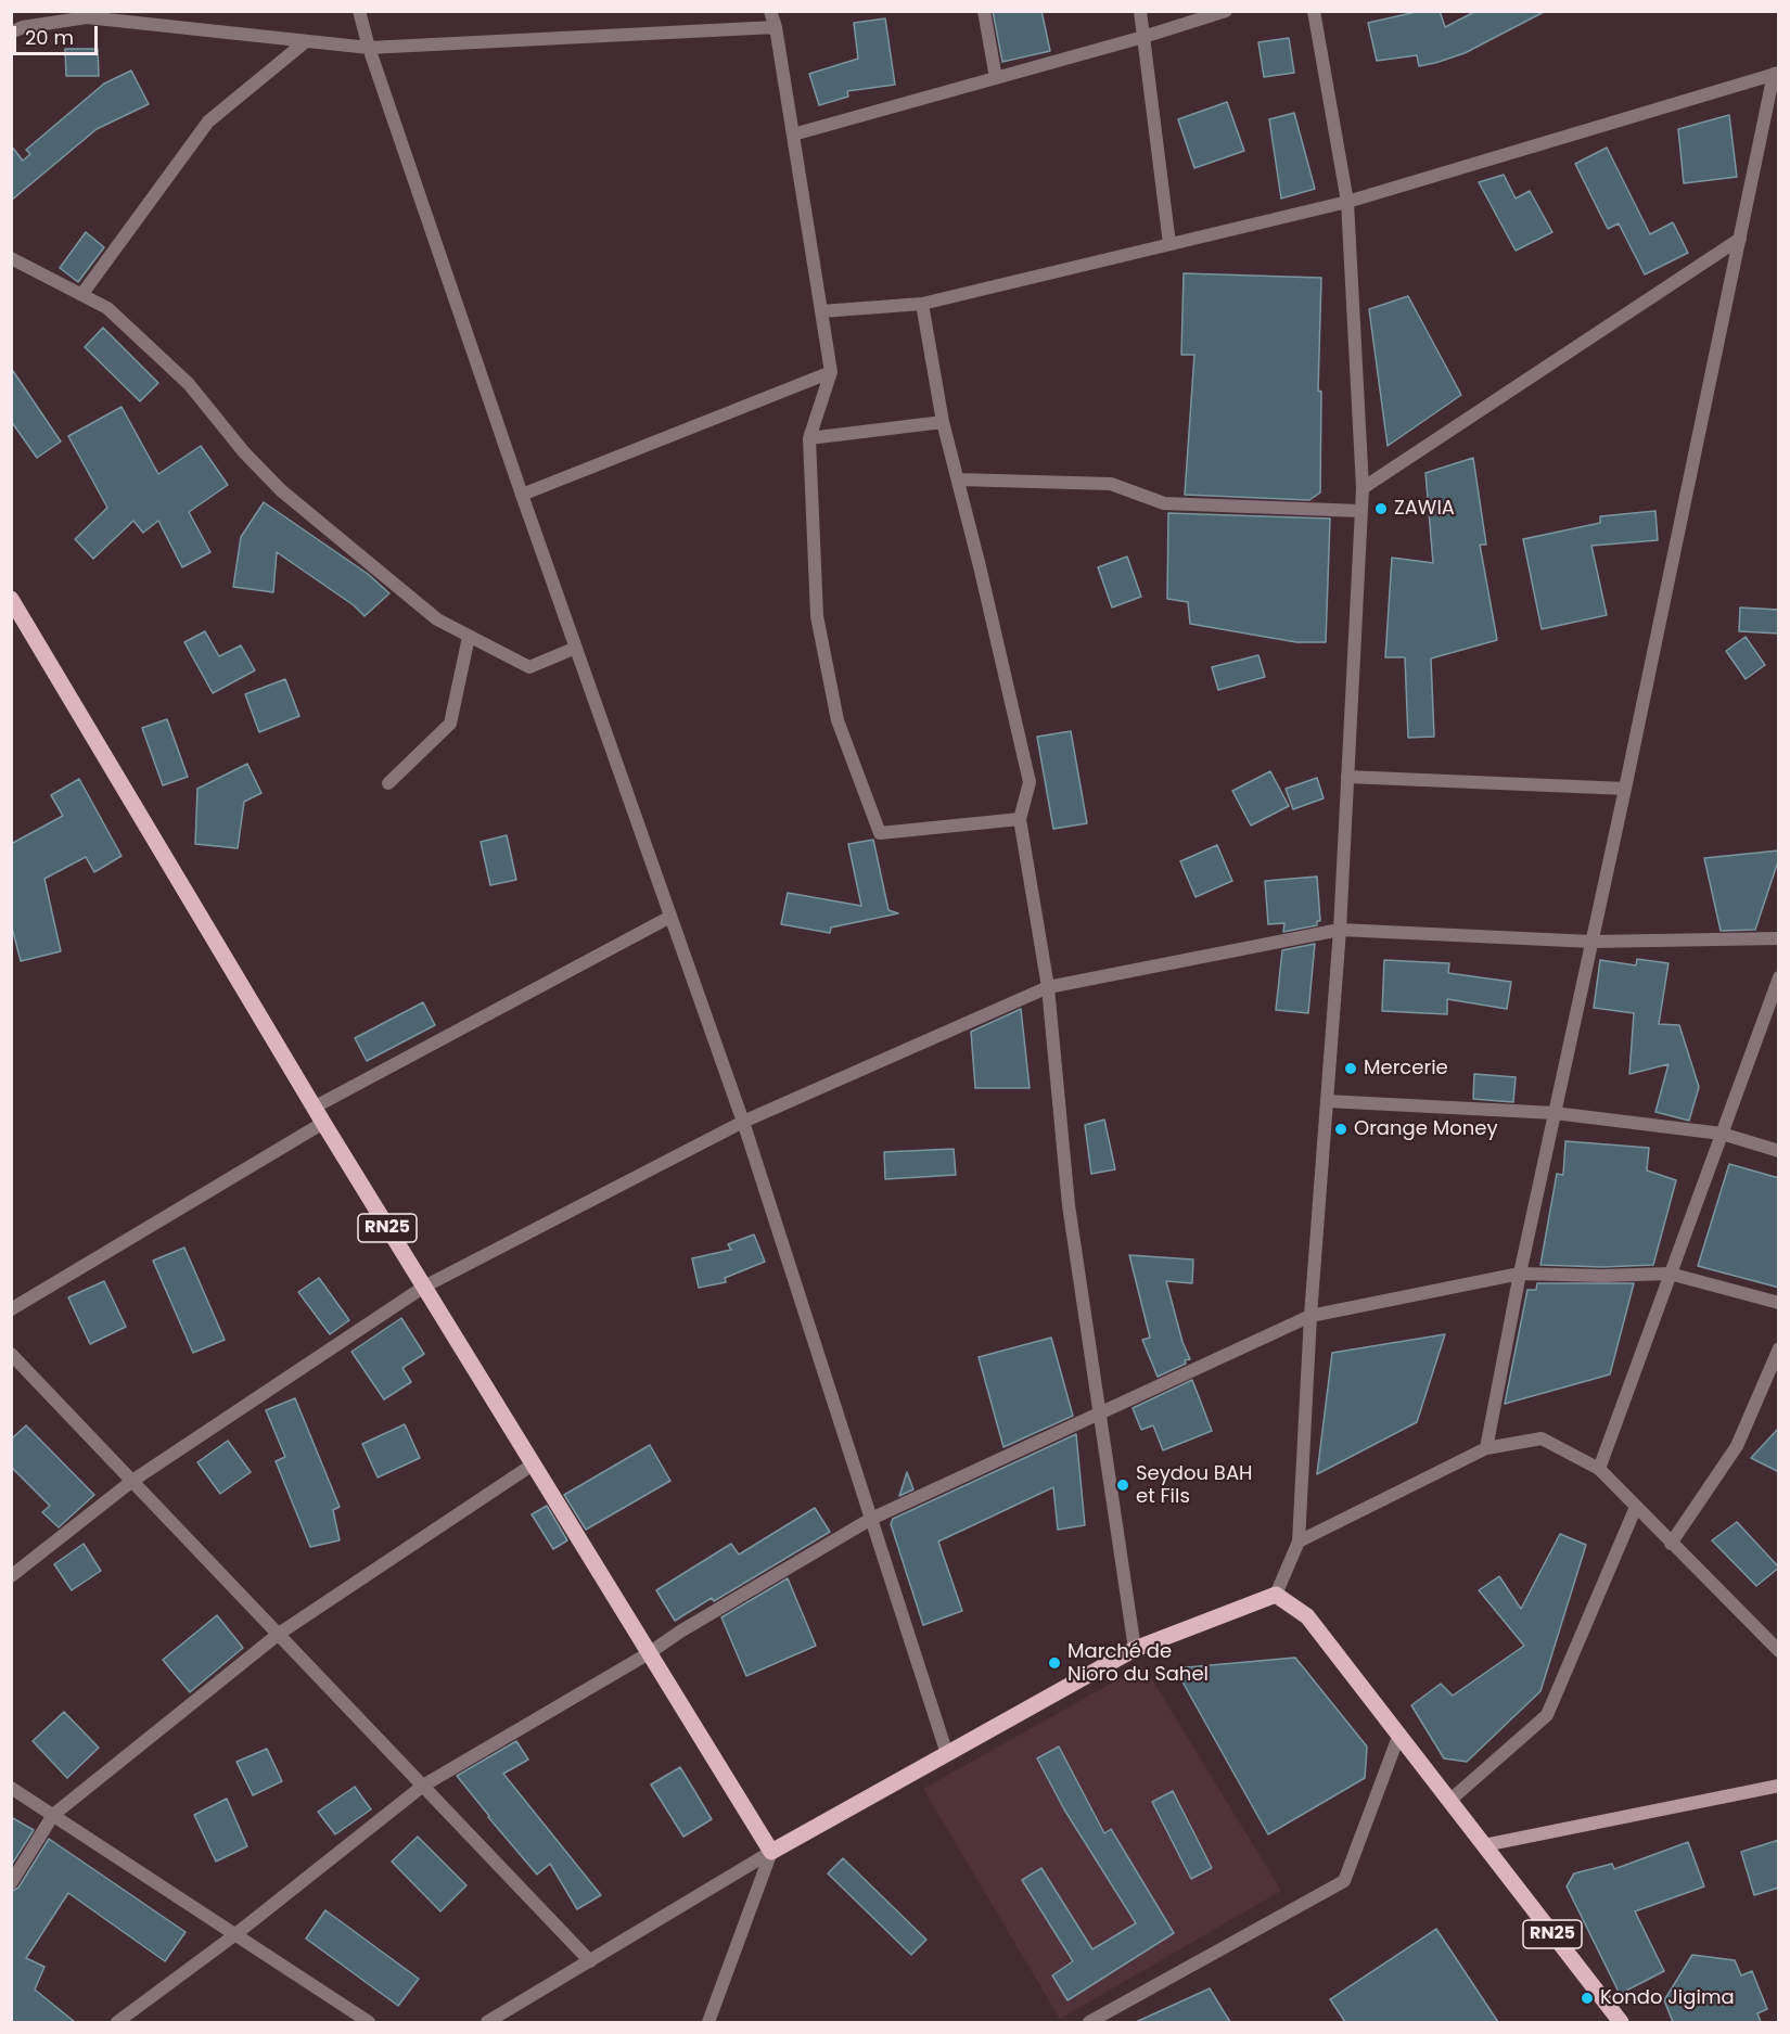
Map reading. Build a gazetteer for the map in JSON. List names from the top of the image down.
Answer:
{
  "streets": {
    "main road": ["RN25"]
  },
  "places": [
    "ZAWIA",
    "Mercerie",
    "Orange Money",
    "Seydou BAH et Fils",
    "Marché de Nioro du Sahel",
    "Kondo Jigima"
  ],
  "scale_bar": "20 m"
}
